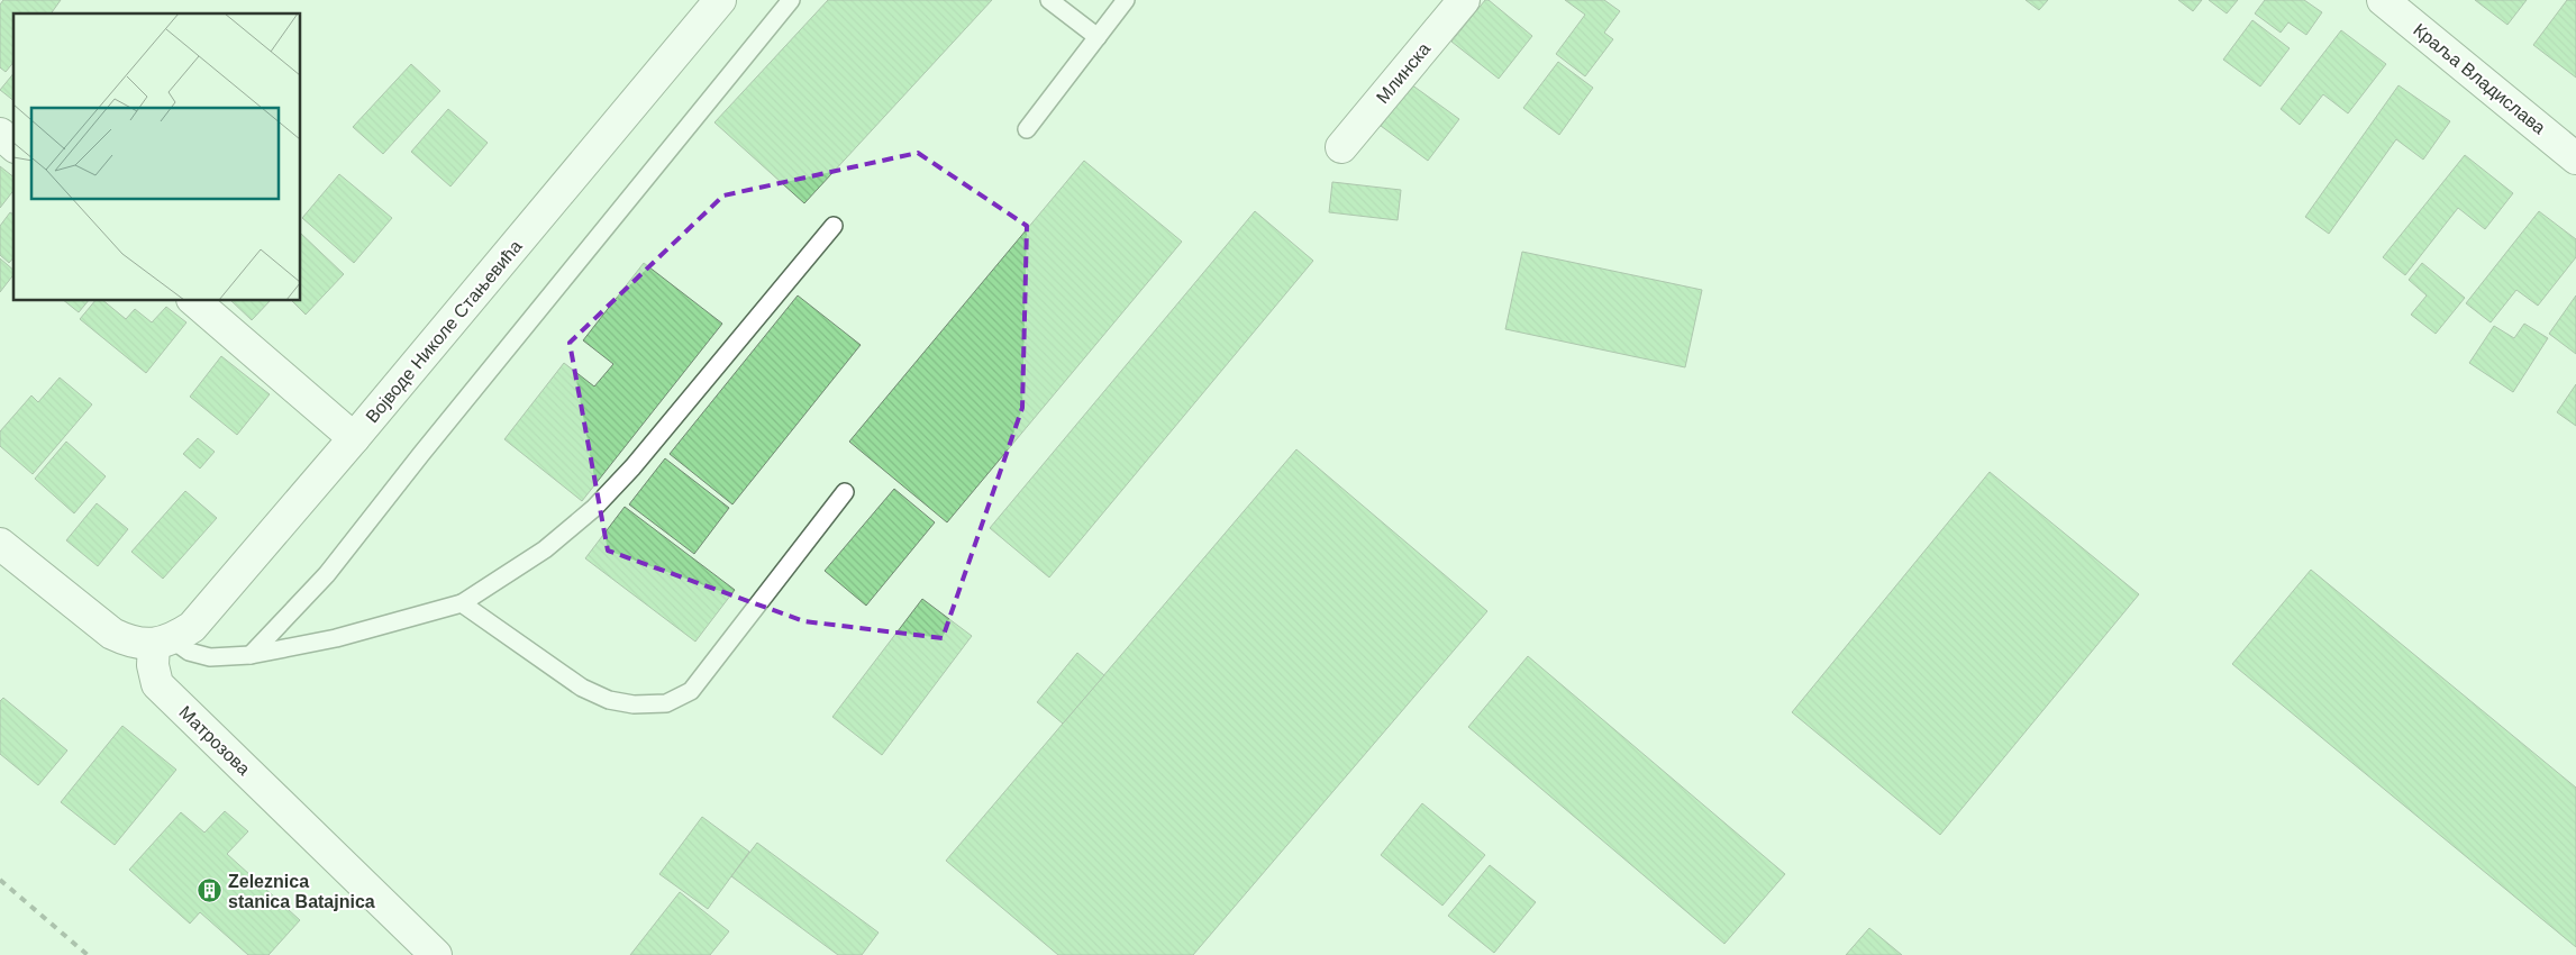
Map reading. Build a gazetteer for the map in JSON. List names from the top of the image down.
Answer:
{
  "streets": {
    "street": [
      "Млинска",
      "Краља Владислава",
      "Војводе Николе Стањевића",
      "Матрозова"
    ]
  },
  "crossings": [
    ["Војводе Николе Стањевића", "Матрозова"]
  ],
  "places": {
    "building": ["Zeleznica stanica Batajnica"]
  }
}
